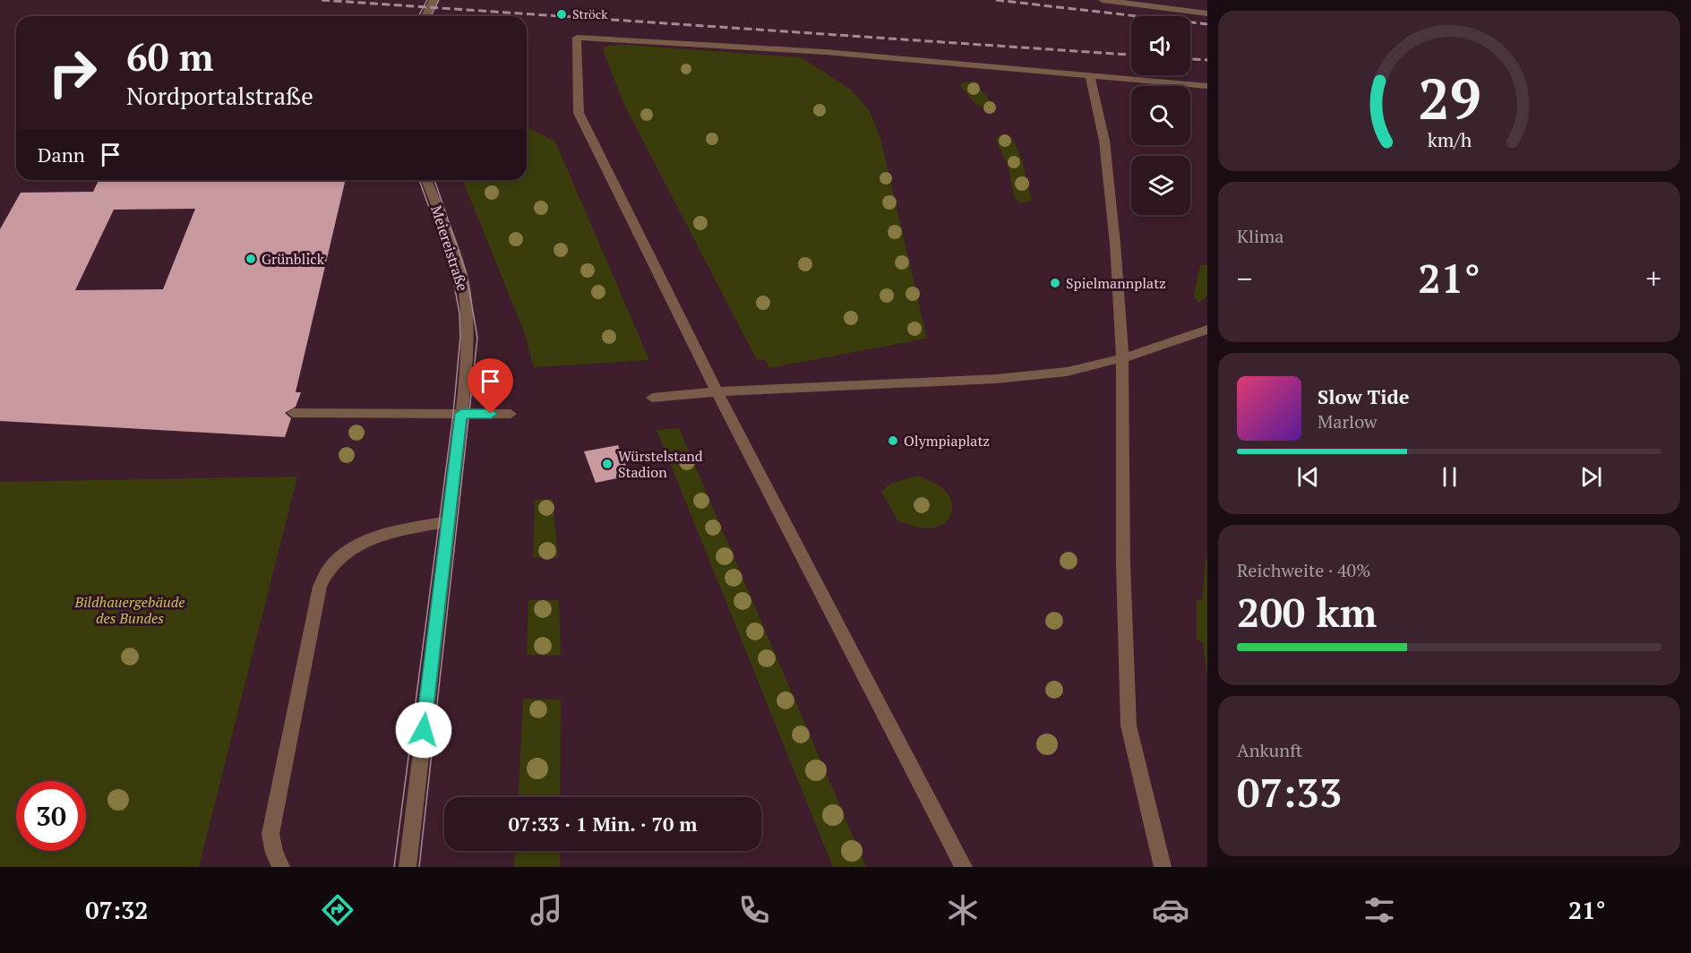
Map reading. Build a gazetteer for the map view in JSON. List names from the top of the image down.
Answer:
{
  "streets": {
    "street": ["Meiereistraße"]
  },
  "parks": ["Bildhauergebäude des Bundes"],
  "places": [
    "Ströck",
    "Grünblick",
    "Spielmannplatz",
    "Olympiaplatz",
    "Würstelstand Stadion"
  ],
  "page": {
    "turn": ["60 m", "Nordportalstraße"],
    "then": "Dann",
    "tile": [
      "Klima",
      ["Reichweite · 40%", "200 km"],
      ["Ankunft", "07:33"]
    ],
    "heat": ["−", "21°", "+"],
    "song": ["Slow Tide", "Marlow"],
    "limit": "30",
    "trip": "07:33 · 1 Min. · 70 m",
    "tabs": ["07:32", "21°"],
    "gauge": ["29", "km/h"]
  }
}
